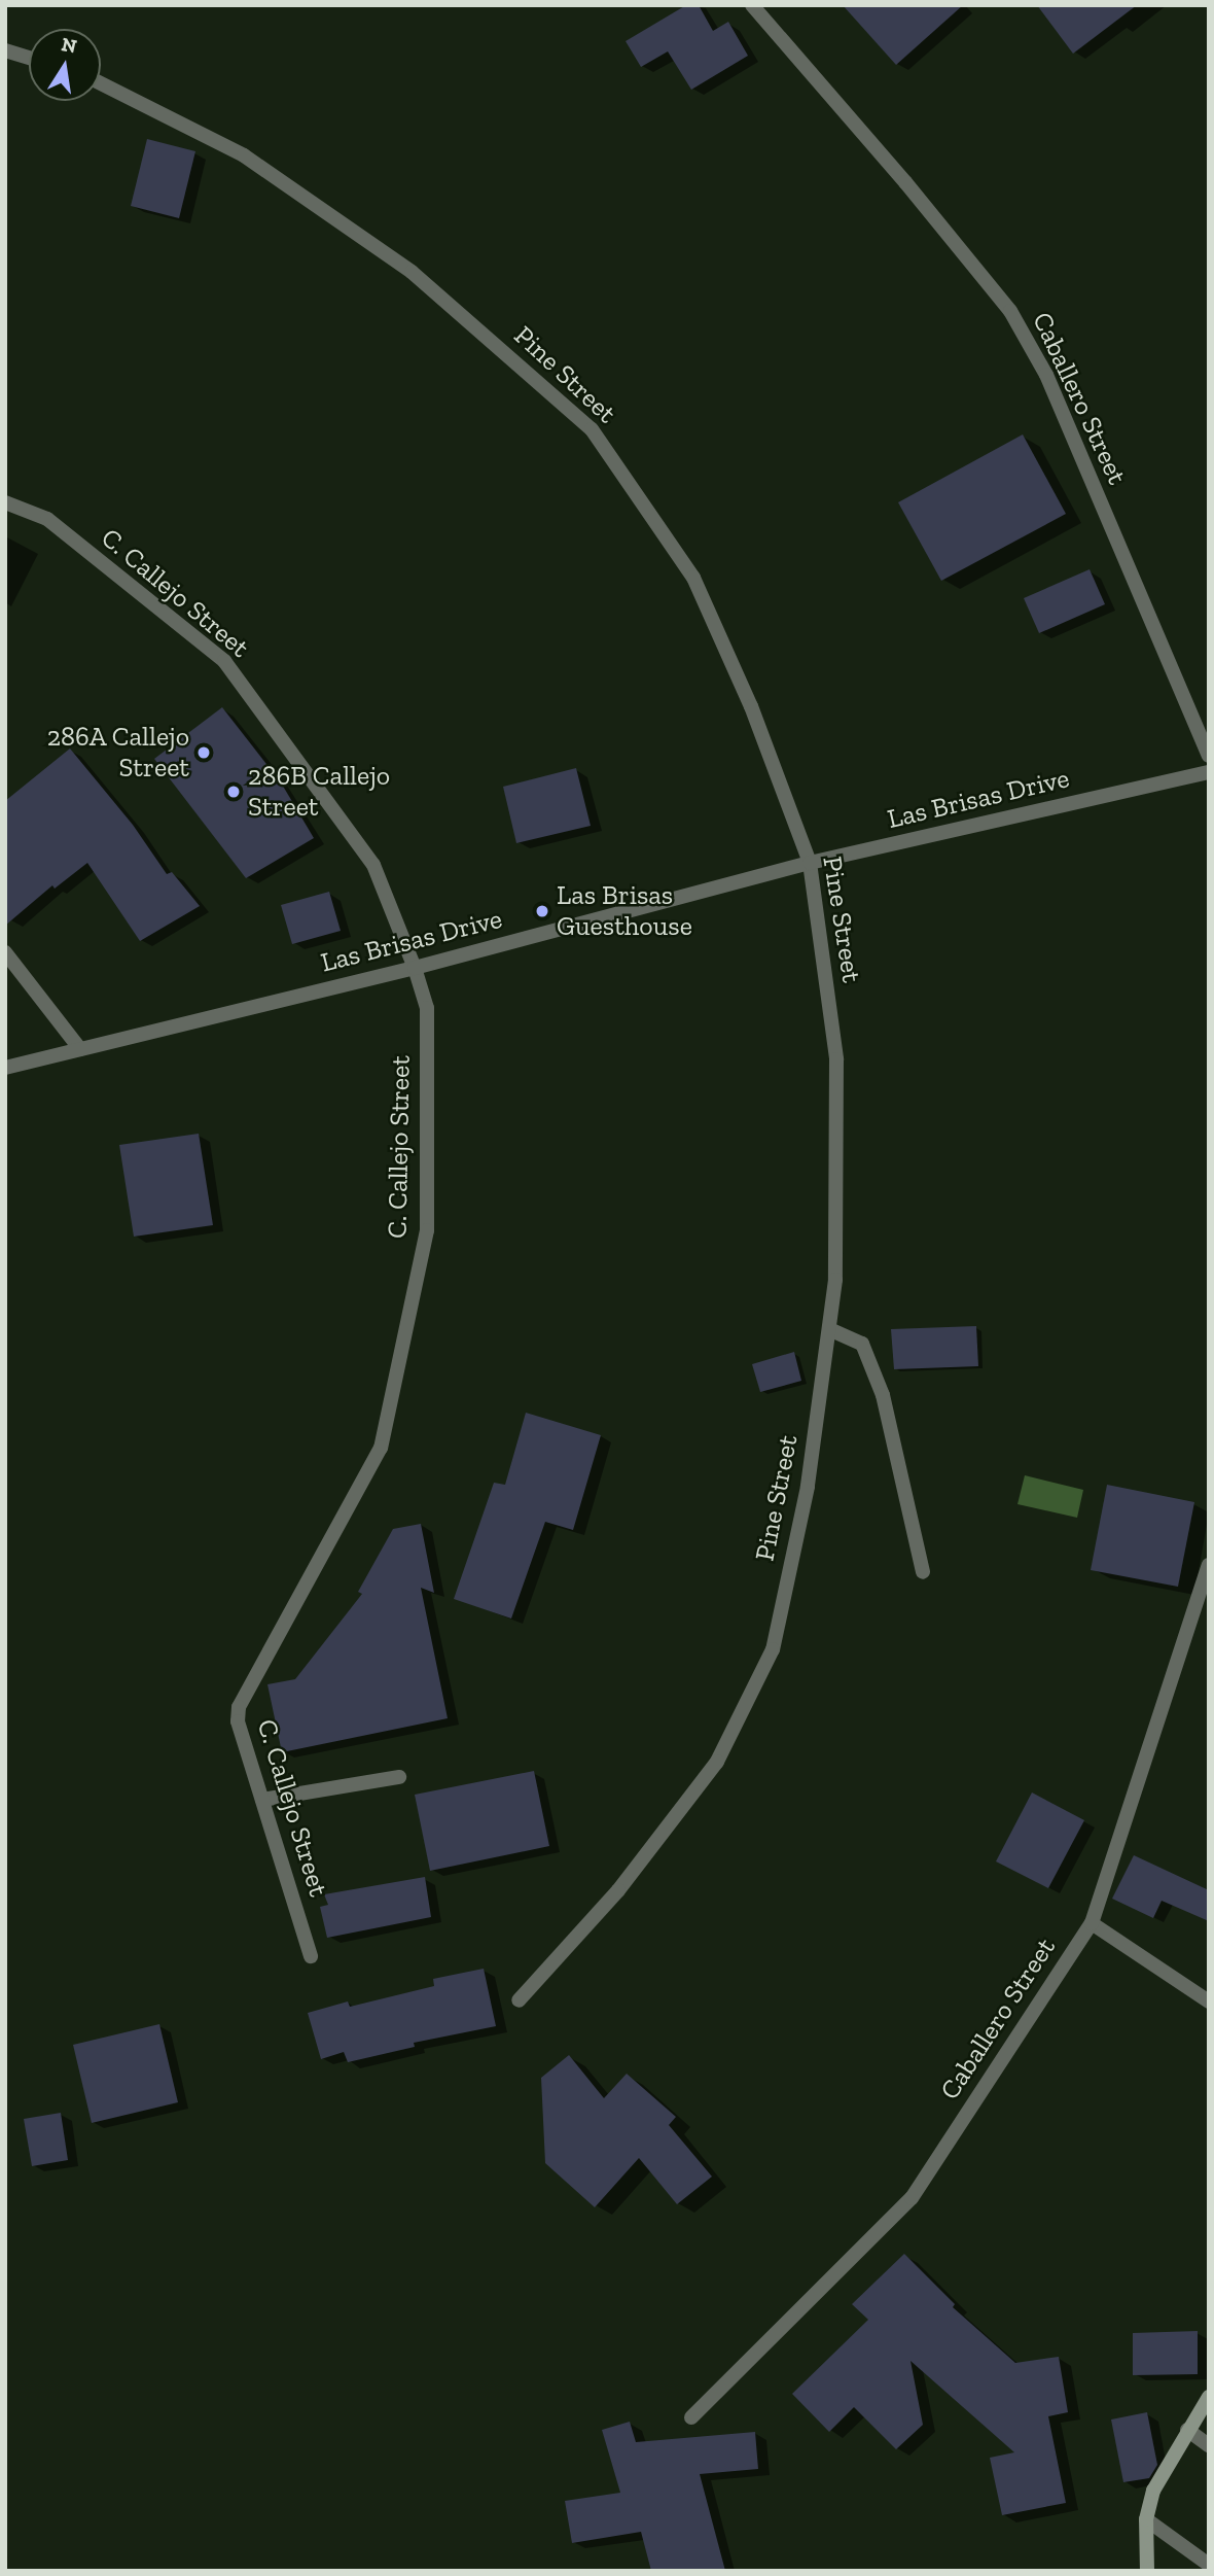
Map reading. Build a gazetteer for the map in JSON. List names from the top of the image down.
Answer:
{
  "streets": {
    "street": [
      "Pine Street",
      "Caballero Street",
      "C. Callejo Street",
      "Las Brisas Drive"
    ]
  },
  "crossings": [
    ["Pine Street", "Las Brisas Drive"],
    ["C. Callejo Street", "Las Brisas Drive"]
  ],
  "places": ["286A Callejo Street", "286B Callejo Street", "Las Brisas Guesthouse"],
  "north": "top"
}
